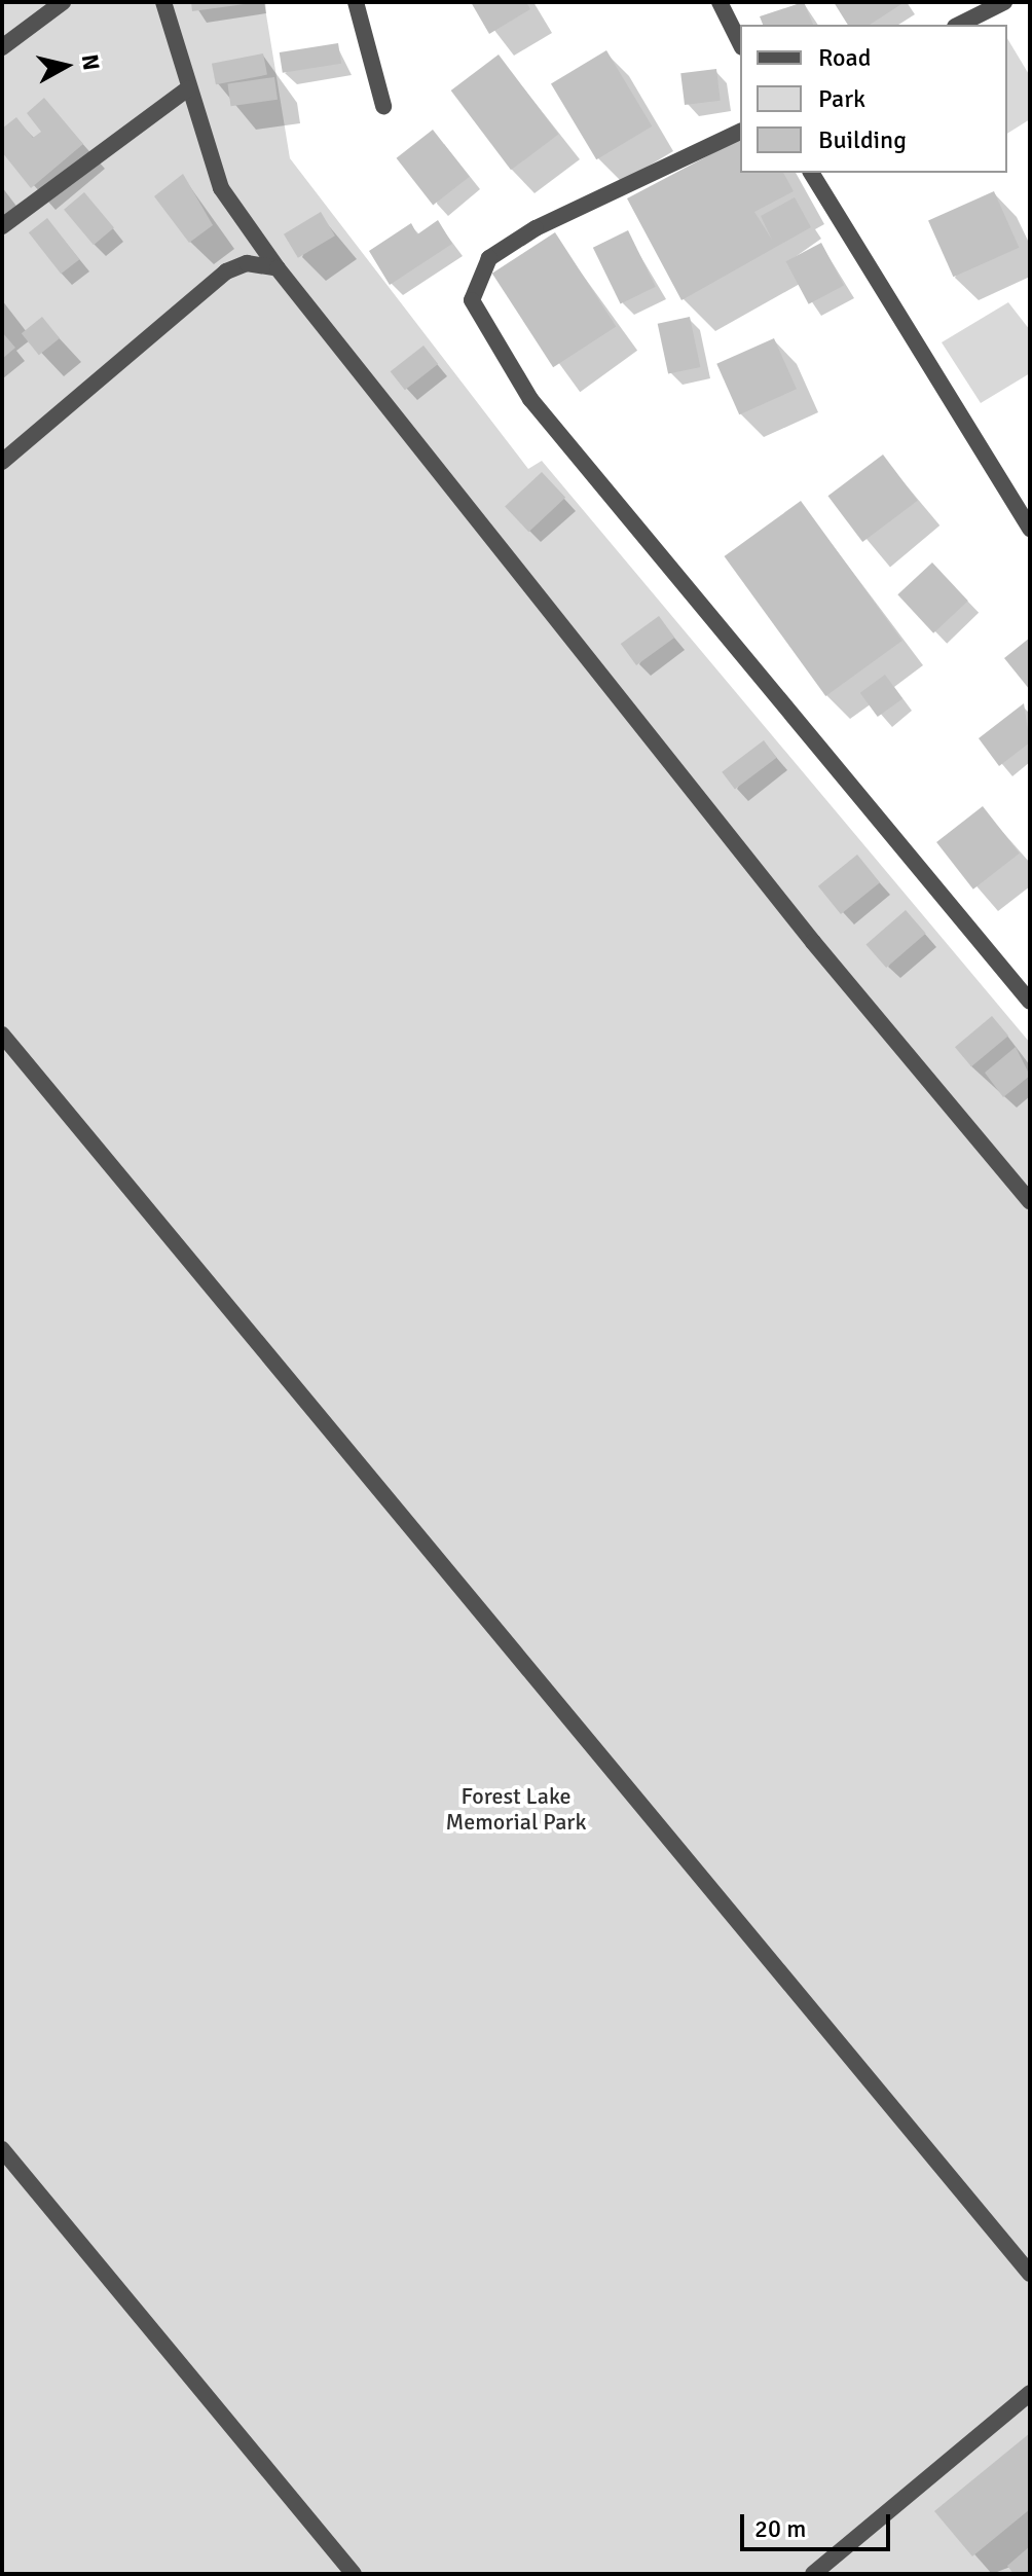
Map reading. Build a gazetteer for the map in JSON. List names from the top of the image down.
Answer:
{
  "parks": ["Forest Lake Memorial Park"],
  "legend": ["Road", "Park", "Building"],
  "scale_bar": "20 m",
  "north": "right"
}
